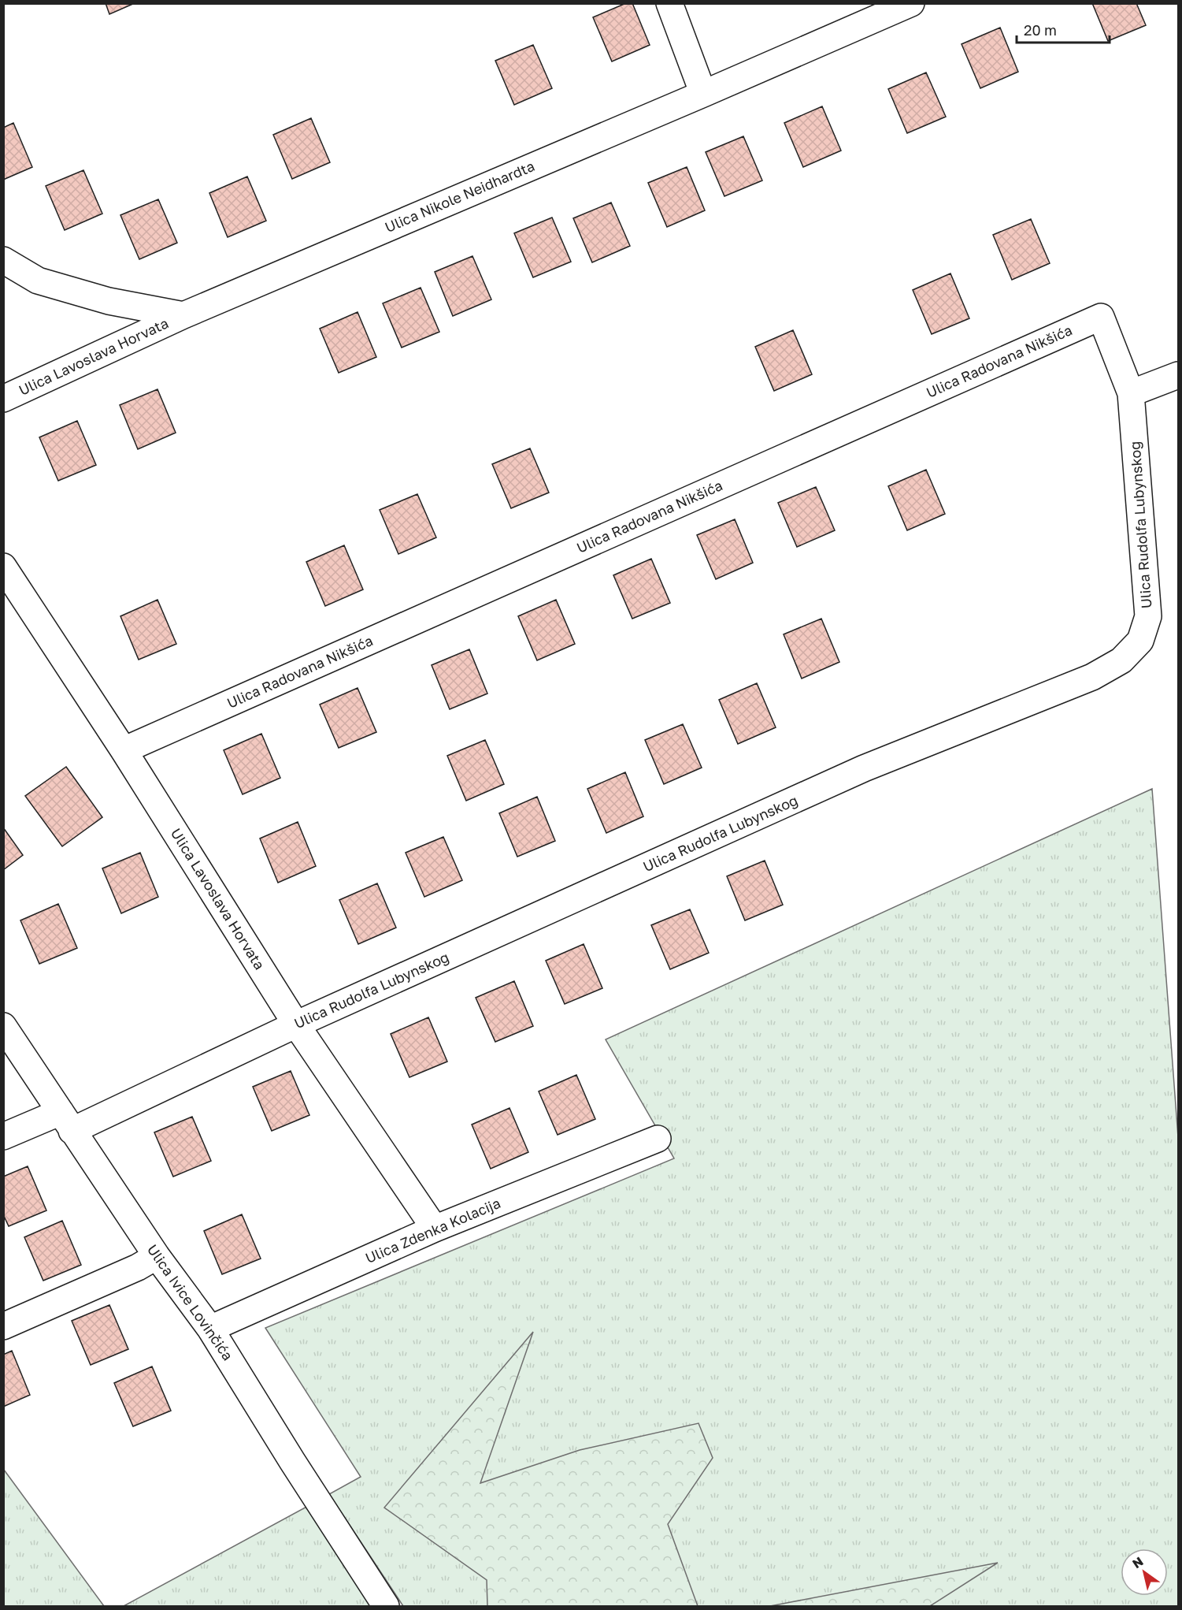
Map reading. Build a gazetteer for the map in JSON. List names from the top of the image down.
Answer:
{
  "streets": {
    "street": [
      "Ulica Nikole Neidhardta",
      "Ulica Lavoslava Horvata",
      "Ulica Radovana Nikšića",
      "Ulica Rudolfa Lubynskog",
      "Ulica Zdenka Kolacija",
      "Ulica Ivice Lovinčića"
    ]
  },
  "crossings": [
    ["Ulica Nikole Neidhardta", "Ulica Lavoslava Horvata"],
    ["Ulica Lavoslava Horvata", "Ulica Radovana Nikšića"],
    ["Ulica Lavoslava Horvata", "Ulica Rudolfa Lubynskog"],
    ["Ulica Lavoslava Horvata", "Ulica Zdenka Kolacija"],
    ["Ulica Radovana Nikšića", "Ulica Rudolfa Lubynskog"],
    ["Ulica Rudolfa Lubynskog", "Ulica Ivice Lovinčića"],
    ["Ulica Zdenka Kolacija", "Ulica Ivice Lovinčića"]
  ],
  "scale_bar": "20 m",
  "north": "top left"
}
